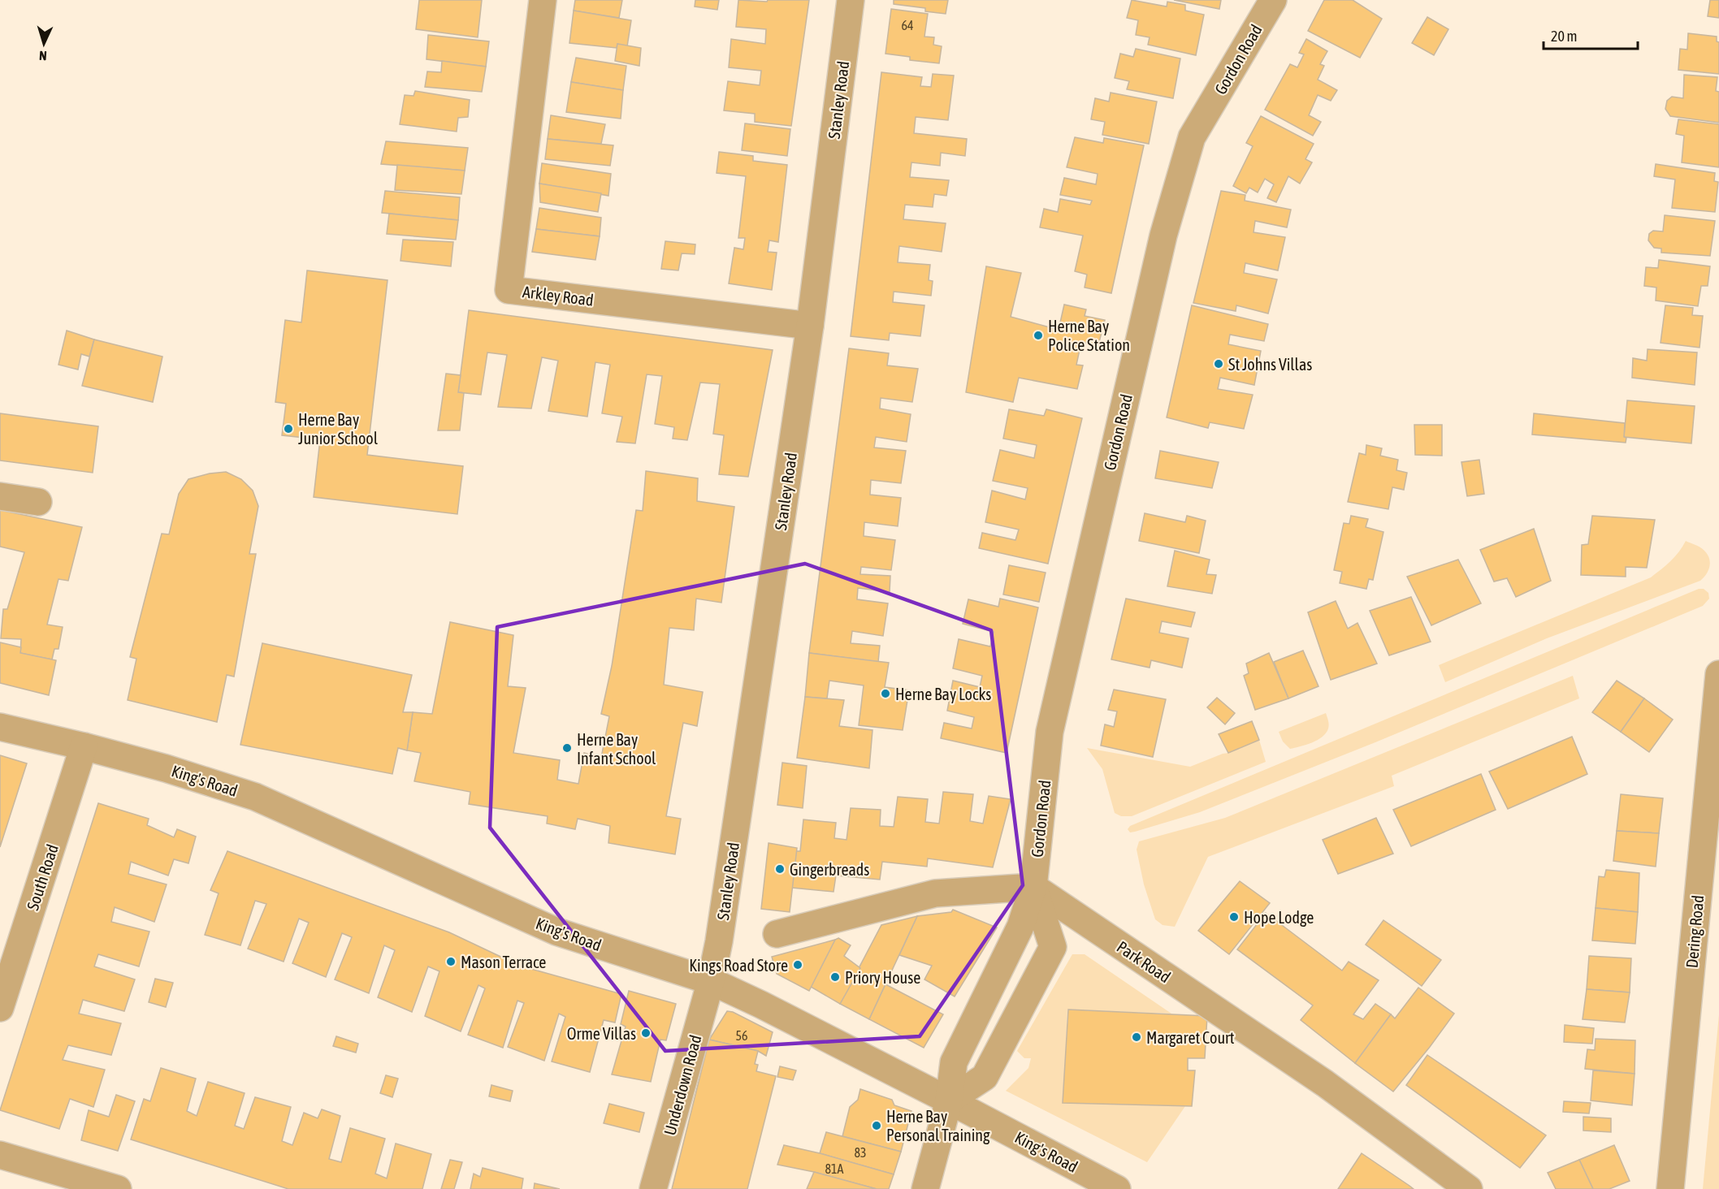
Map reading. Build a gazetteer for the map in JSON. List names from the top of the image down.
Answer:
{
  "streets": {
    "street": [
      "Gordon Road",
      "Stanley Road",
      "Arkley Road",
      "King's Road",
      "South Road",
      "Dering Road",
      "Park Road",
      "Underdown Road"
    ]
  },
  "crossings": [
    ["Gordon Road", "King's Road"],
    ["Gordon Road", "Park Road"],
    ["Stanley Road", "Arkley Road"],
    ["Stanley Road", "King's Road"],
    ["Stanley Road", "Underdown Road"],
    ["King's Road", "South Road"],
    ["King's Road", "Underdown Road"]
  ],
  "places": [
    "Herne Bay Police Station",
    "St Johns Villas",
    "Herne Bay Junior School",
    "Herne Bay Locks",
    "Herne Bay Infant School",
    "Gingerbreads",
    "Hope Lodge",
    "Mason Terrace",
    "Kings Road Store",
    "Priory House",
    "Orme Villas",
    "Margaret Court",
    "Herne Bay Personal Training"
  ],
  "house_numbers": [
    "64",
    "56",
    "83",
    "81A"
  ],
  "scale_bar": "20 m",
  "north": "bottom"
}
